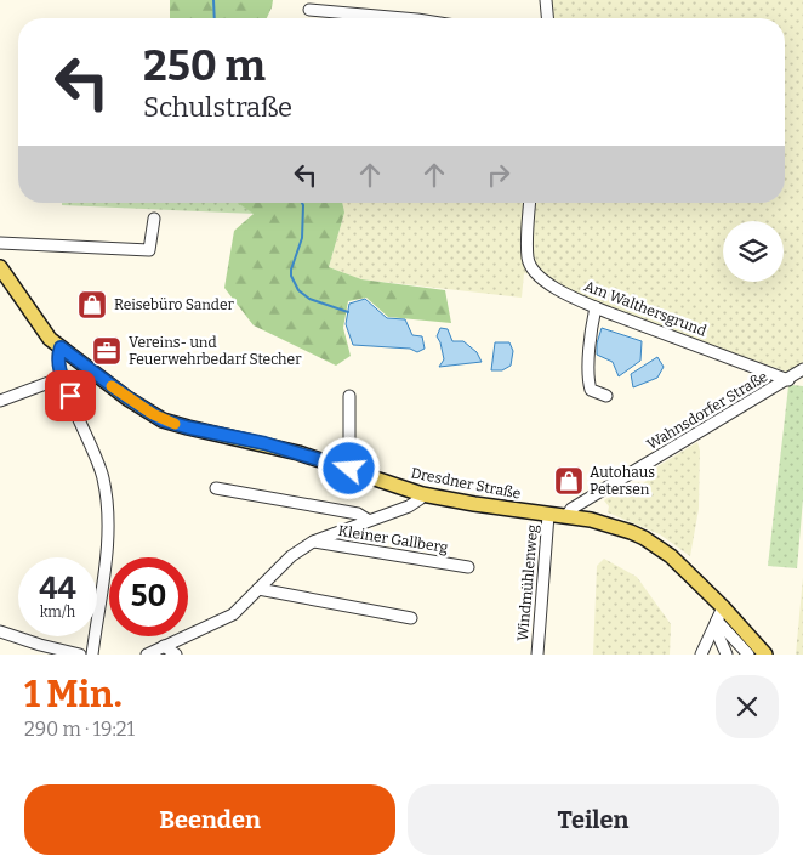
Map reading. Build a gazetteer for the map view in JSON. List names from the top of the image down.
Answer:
{
  "streets": {
    "main road": ["Dresdner Straße"],
    "street": [
      "Am Walthersgrund",
      "Wahnsdorfer Straße",
      "Kleiner Gallberg",
      "Windmühlenweg"
    ]
  },
  "crossings": [
    ["Am Walthersgrund", "Wahnsdorfer Straße"],
    ["Wahnsdorfer Straße", "Dresdner Straße"],
    ["Dresdner Straße", "Kleiner Gallberg"],
    ["Dresdner Straße", "Windmühlenweg"]
  ],
  "places": {
    "shop": ["Reisebüro Sander", "Autohaus Petersen"],
    "office": ["Vereins- und Feuerwehrbedarf Stecher"]
  },
  "page": {
    "turn": ["250 m", "Schulstraße"],
    "speed": "44 km/h",
    "limit": "50",
    "heading": ["1 Min.", "290 m · 19:21"],
    "buttons": ["Beenden", "Teilen"]
  }
}
